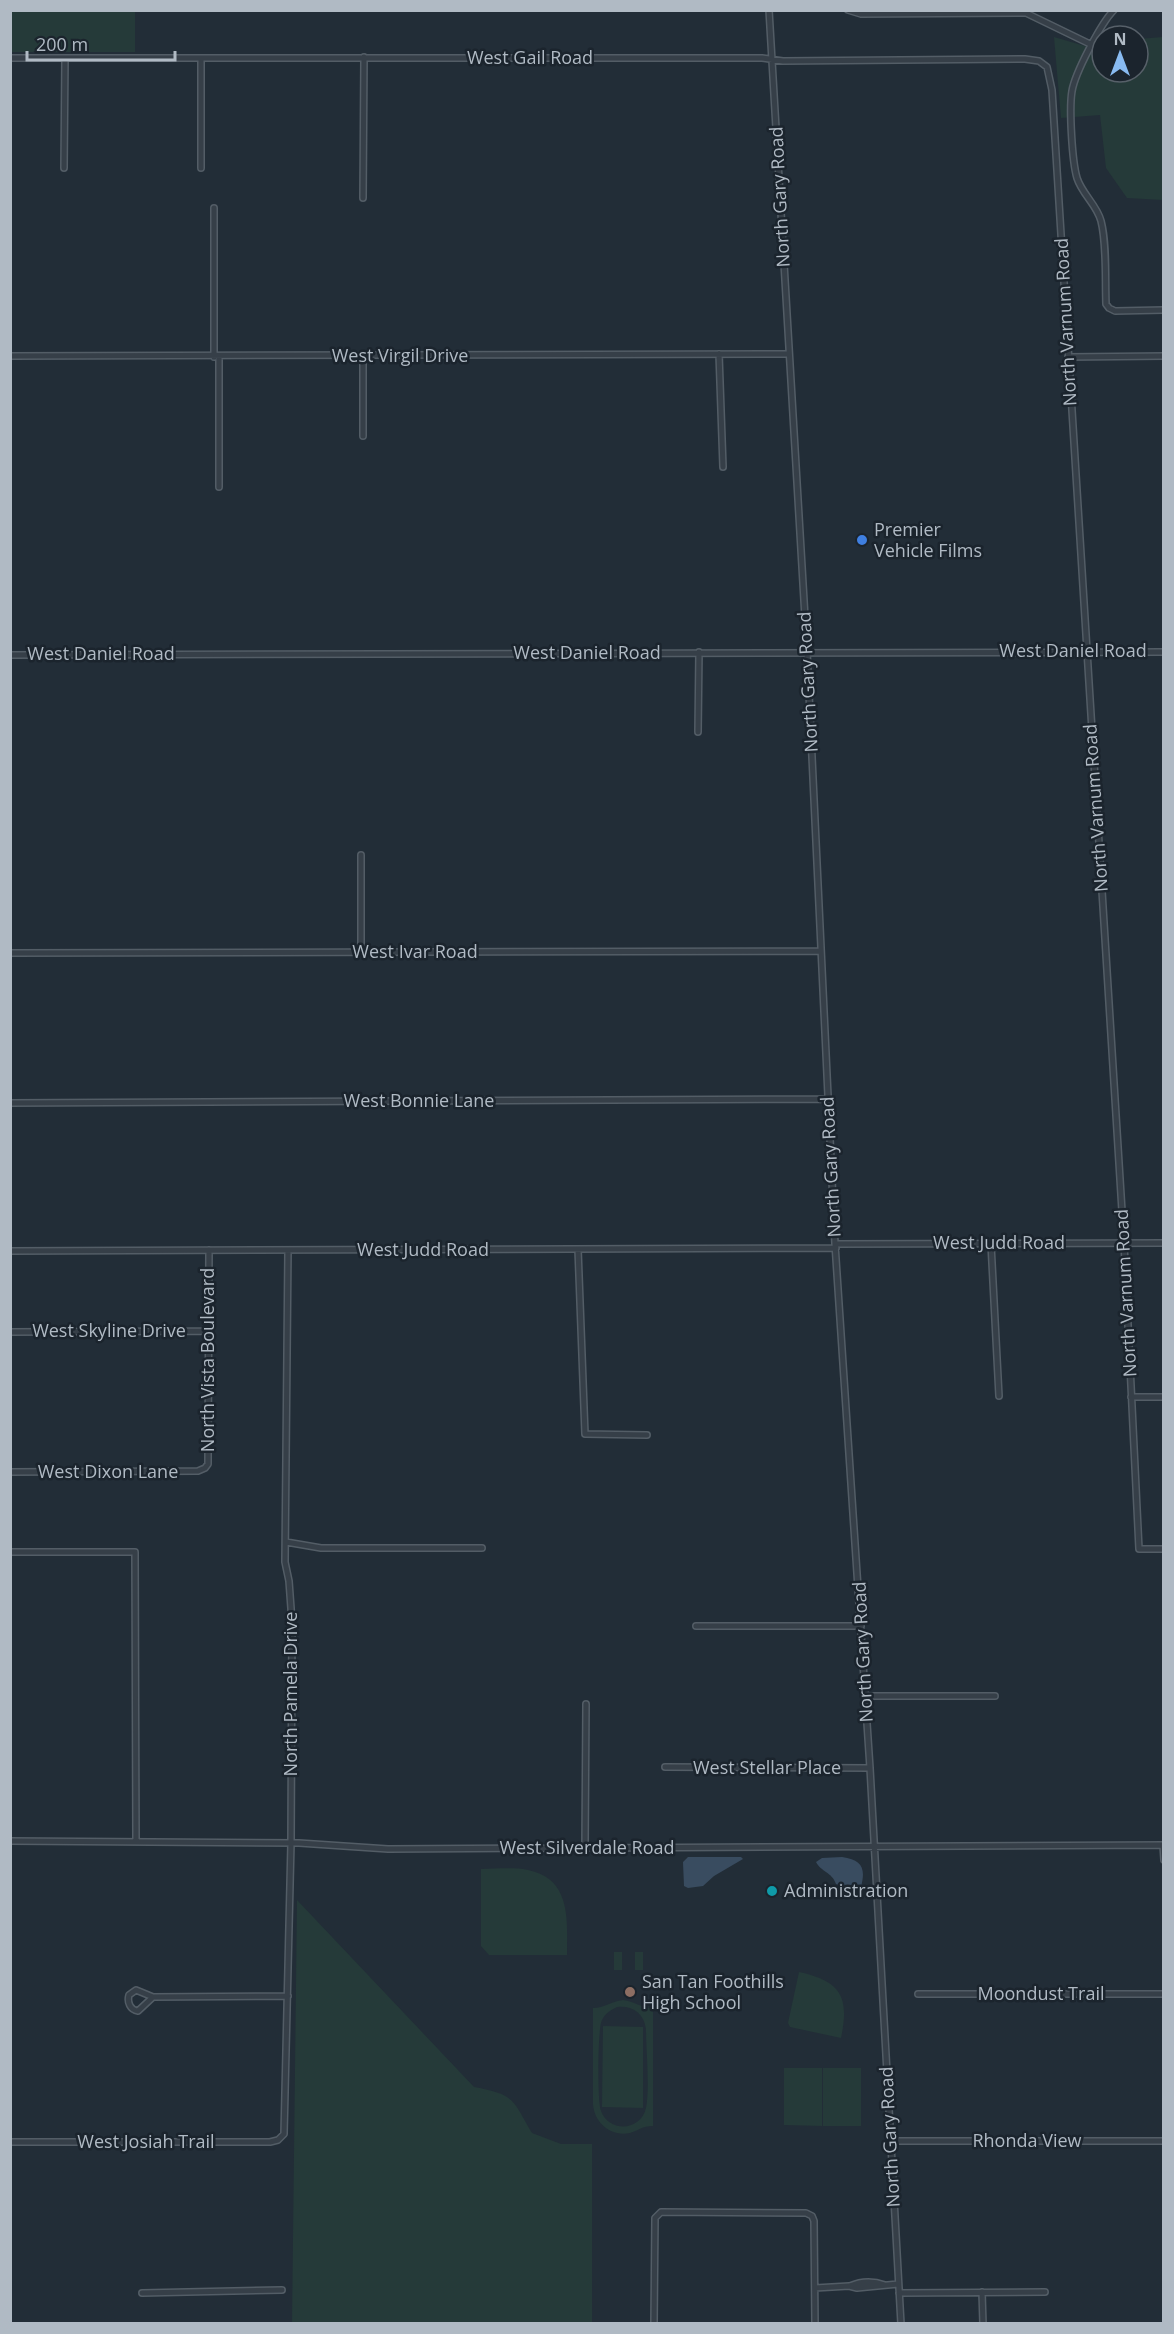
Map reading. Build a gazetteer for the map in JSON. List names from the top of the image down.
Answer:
{
  "streets": {
    "street": [
      "West Gail Road",
      "North Gary Road",
      "North Varnum Road",
      "West Virgil Drive",
      "West Daniel Road",
      "West Ivar Road",
      "West Bonnie Lane",
      "West Judd Road",
      "West Skyline Drive",
      "North Vista Boulevard",
      "West Dixon Lane",
      "North Pamela Drive",
      "West Stellar Place",
      "West Silverdale Road",
      "Moondust Trail",
      "Rhonda View",
      "West Josiah Trail"
    ]
  },
  "crossings": [
    ["West Gail Road", "North Gary Road"],
    ["West Gail Road", "North Varnum Road"],
    ["North Gary Road", "West Virgil Drive"],
    ["North Gary Road", "West Daniel Road"],
    ["North Gary Road", "West Ivar Road"],
    ["North Gary Road", "West Bonnie Lane"],
    ["North Gary Road", "West Judd Road"],
    ["North Gary Road", "West Stellar Place"],
    ["North Gary Road", "West Silverdale Road"],
    ["North Gary Road", "Rhonda View"],
    ["North Varnum Road", "West Daniel Road"],
    ["North Varnum Road", "West Judd Road"],
    ["West Judd Road", "North Vista Boulevard"],
    ["West Judd Road", "North Pamela Drive"],
    ["West Skyline Drive", "North Vista Boulevard"],
    ["North Vista Boulevard", "West Dixon Lane"],
    ["North Pamela Drive", "West Silverdale Road"],
    ["North Pamela Drive", "West Josiah Trail"]
  ],
  "places": ["Premier Vehicle Films", "Administration", "San Tan Foothills High School"],
  "scale_bar": "200 m",
  "north": "top"
}
